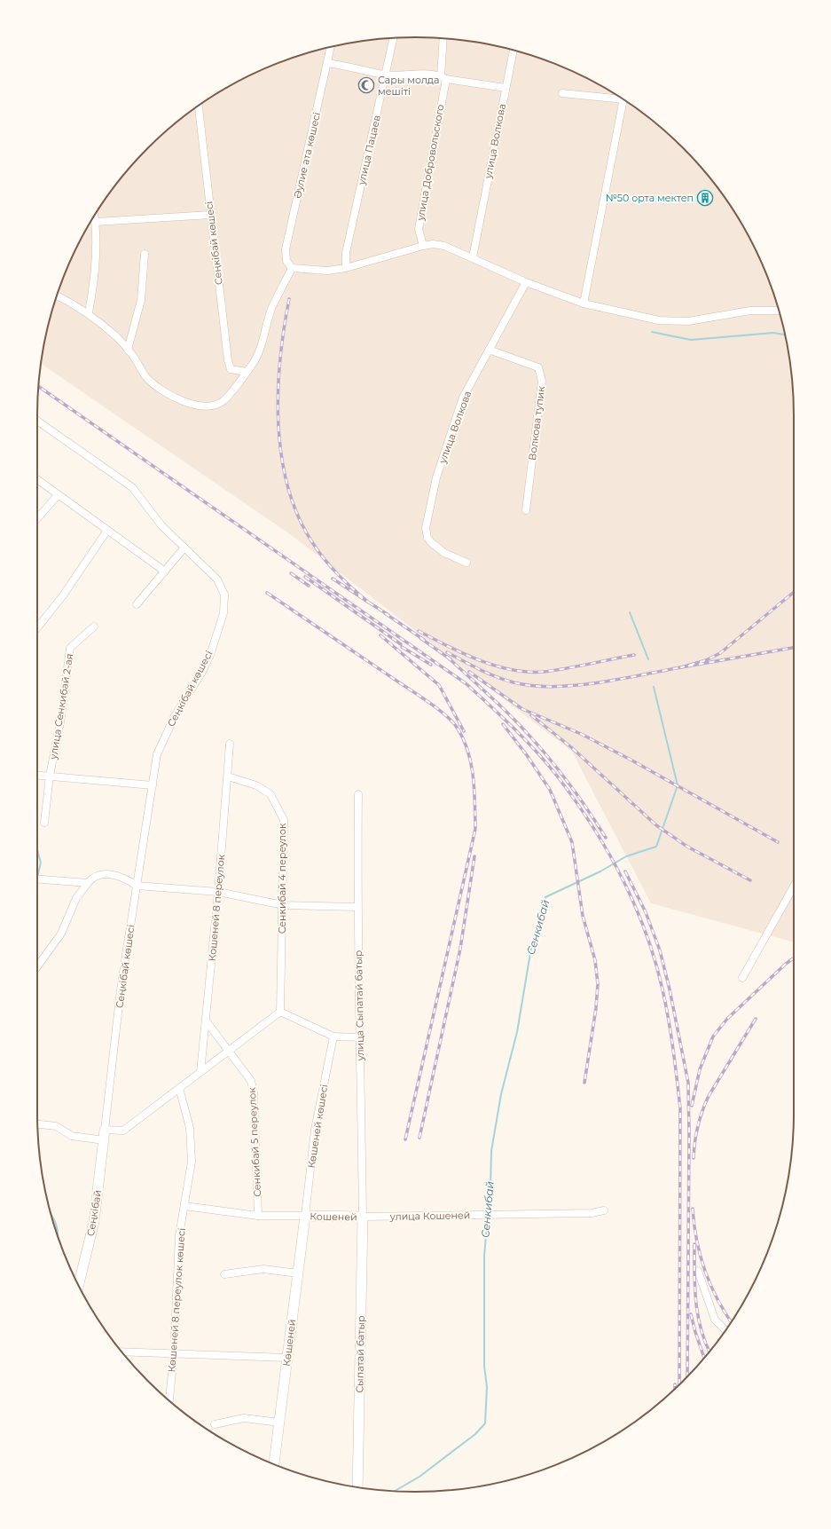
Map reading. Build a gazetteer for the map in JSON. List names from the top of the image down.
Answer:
{
  "streets": {
    "street": [
      "улица Волкова",
      "улица Пацаев",
      "Әулие ата көшесі",
      "улица Добровольского",
      "Сеңкібай көшесі",
      "Волкова тупик",
      "улица Сенкибай 2-ая",
      "Сенкибай 4 переулок",
      "Кошеней 8 переулок",
      "улица Сыпатай батыр",
      "Көшеней көшесі",
      "Сенкибай 5 переулок",
      "Сеңкібай",
      "улица Кошеней",
      "Кошеней",
      "Көшеней 8 переулок көшесі",
      "Көшеней",
      "Сыпатай батыр"
    ]
  },
  "crossings": [
    ["улица Волкова", "Волкова тупик"],
    ["Сеңкібай көшесі", "Сеңкібай"],
    ["Сенкибай 4 переулок", "Кошеней 8 переулок"],
    ["Кошеней 8 переулок", "Сенкибай 5 переулок"],
    ["улица Сыпатай батыр", "улица Кошеней"],
    ["улица Сыпатай батыр", "Кошеней"],
    ["улица Сыпатай батыр", "Сыпатай батыр"],
    ["Көшеней көшесі", "Кошеней"],
    ["Көшеней көшесі", "Көшеней"],
    ["улица Кошеней", "Кошеней"],
    ["улица Кошеней", "Сыпатай батыр"],
    ["Кошеней", "Көшеней"],
    ["Кошеней", "Сыпатай батыр"]
  ],
  "water": ["Сенкибай"],
  "places": {
    "mosque": ["Сары молда мешіті"],
    "building": ["№50 орта мектеп"]
  }
}
